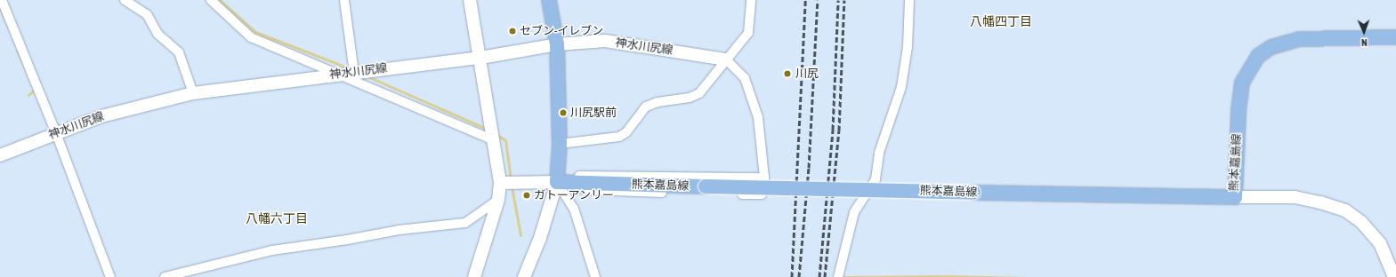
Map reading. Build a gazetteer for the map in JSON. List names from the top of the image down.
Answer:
{
  "streets": {
    "main road": ["神水川尻線", "熊本嘉島線"]
  },
  "districts": ["八幡四丁目", "八幡六丁目"],
  "places": [
    "セブン-イレブン",
    "川尻",
    "川尻駅前",
    "ガトーアンリー"
  ],
  "north": "bottom"
}
